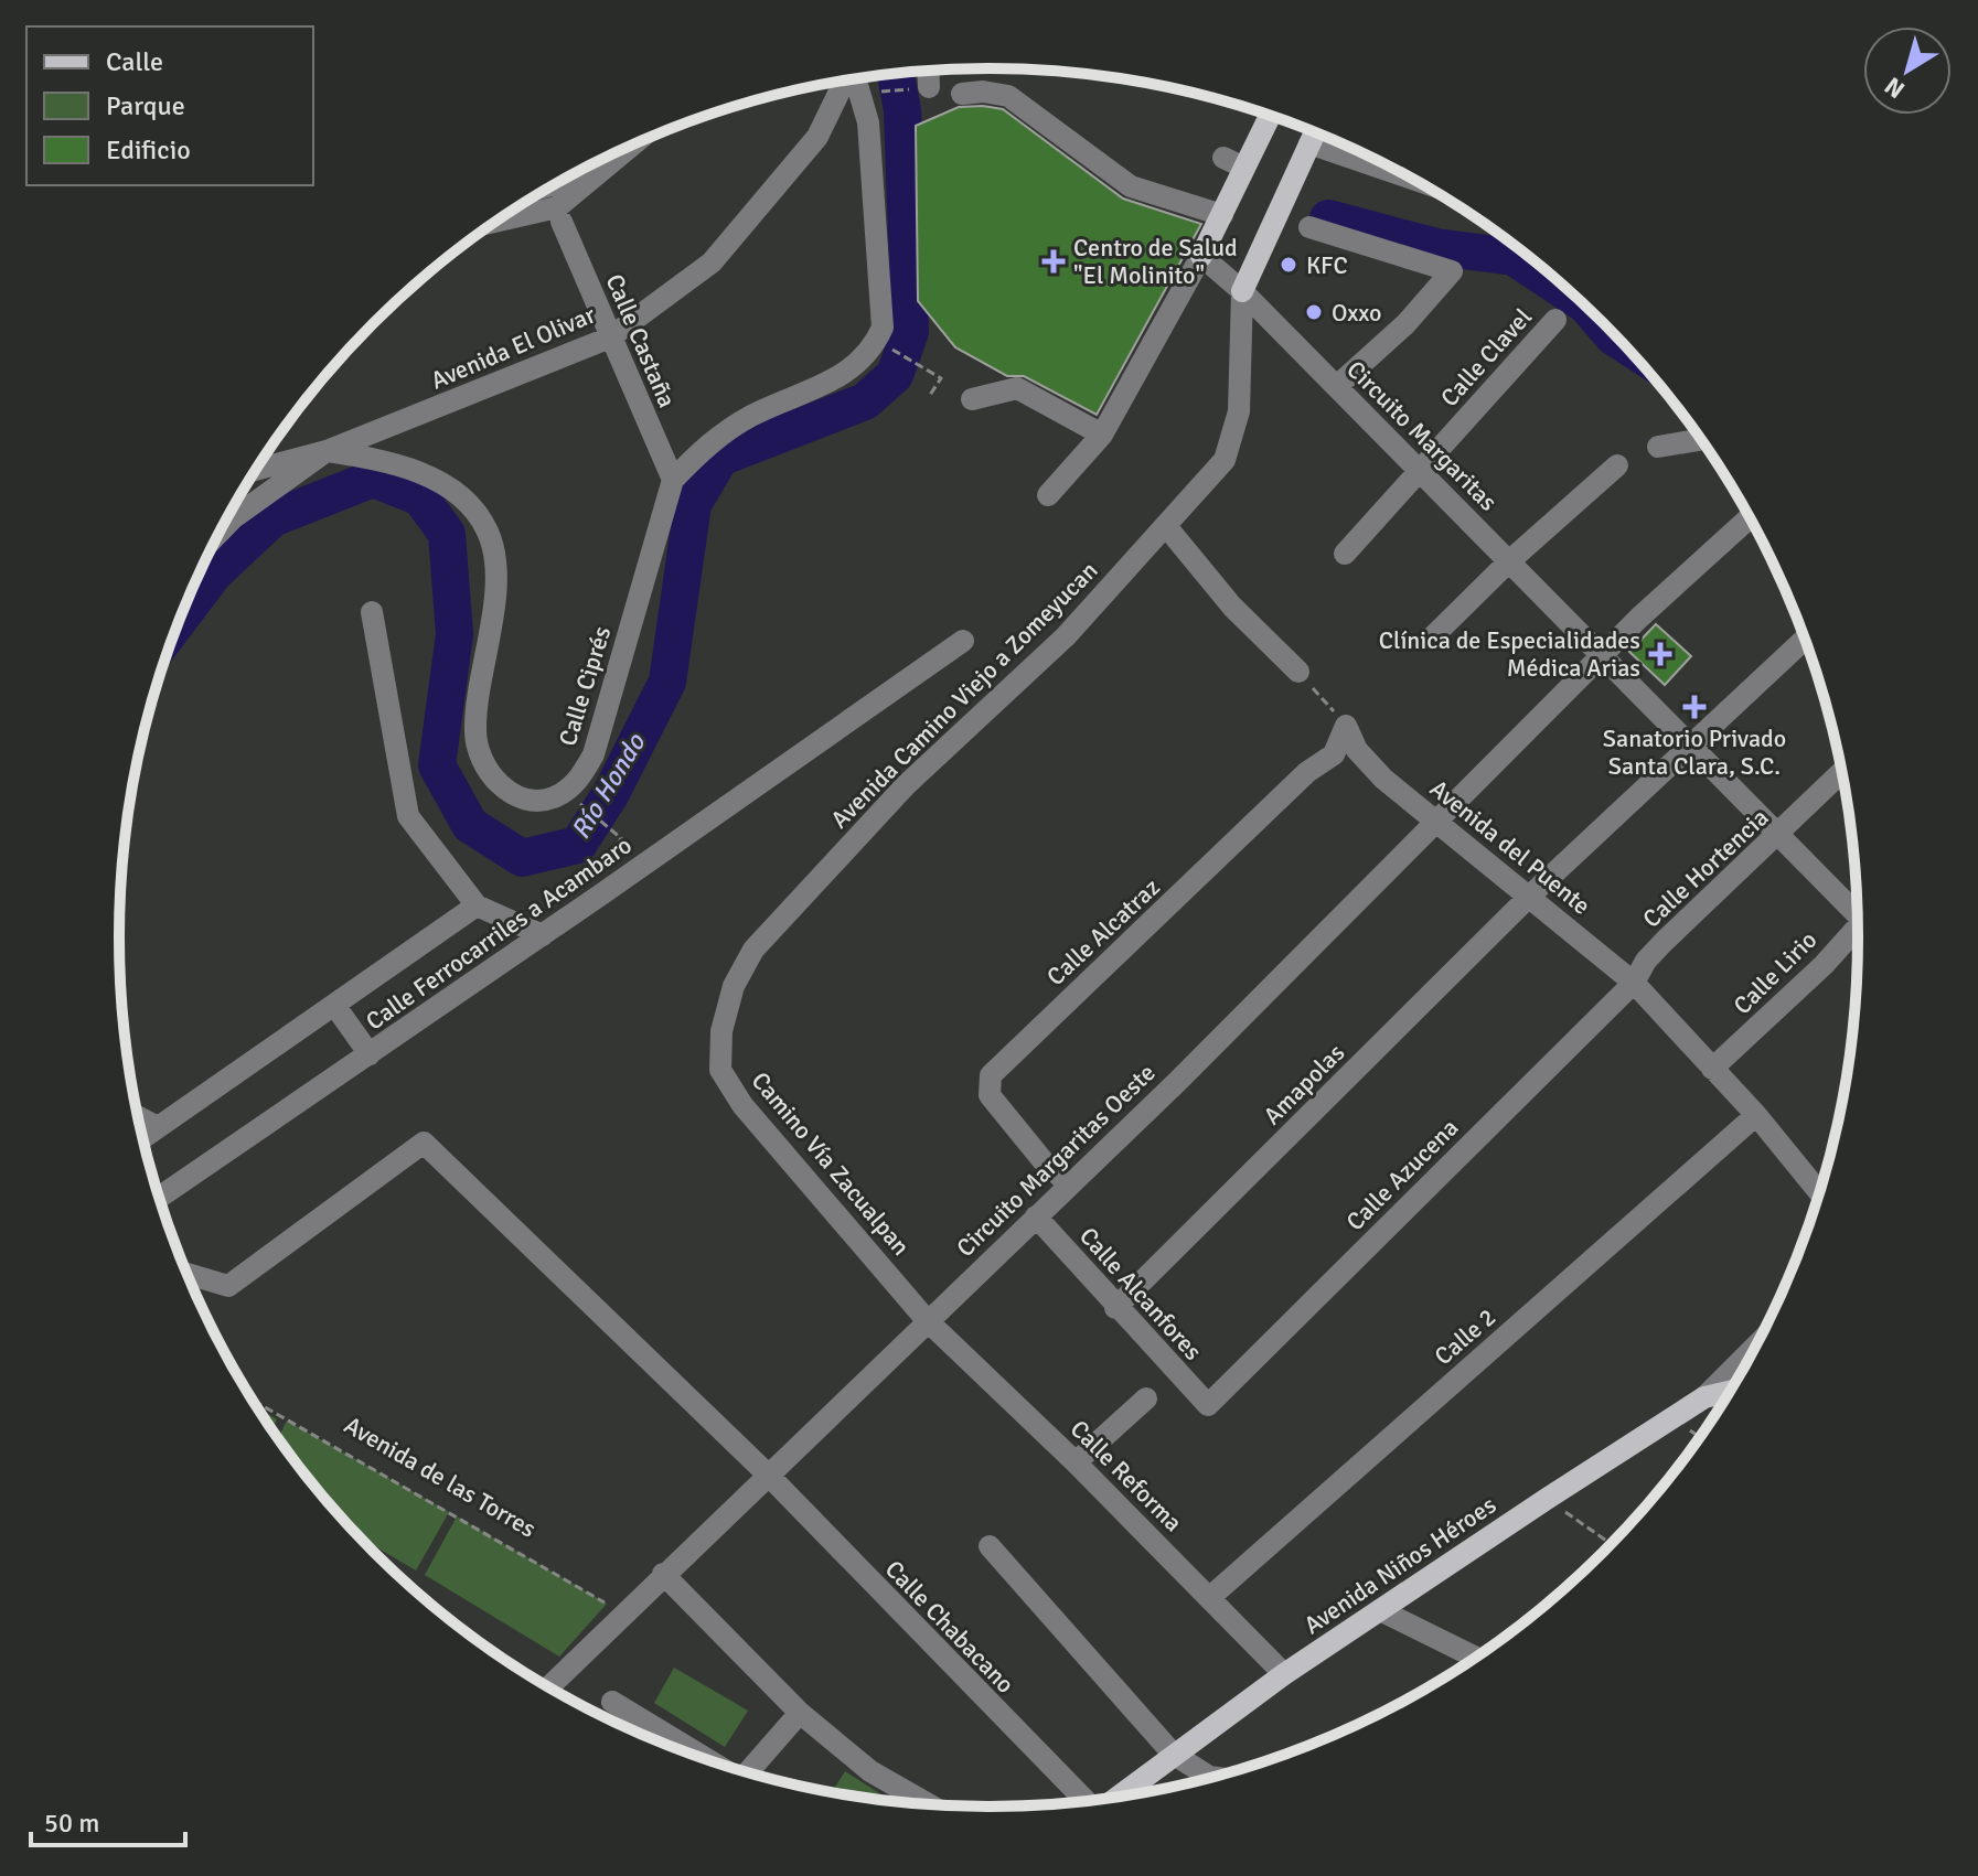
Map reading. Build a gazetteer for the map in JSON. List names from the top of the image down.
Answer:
{
  "streets": {
    "main road": ["Avenida Niños Héroes"],
    "street": [
      "Calle Castaña",
      "Avenida El Olivar",
      "Calle Clavel",
      "Circuito Margaritas",
      "Calle Ciprés",
      "Avenida Camino Viejo a Zomeyucan",
      "Avenida del Puente",
      "Calle Hortencia",
      "Calle Alcatraz",
      "Calle Ferrocarriles a Acambaro",
      "Calle Lirio",
      "Amapolas",
      "Circuito Margaritas Oeste",
      "Camino Vía Zacualpan",
      "Calle Azucena",
      "Calle Alcanfores",
      "Calle 2",
      "Calle Reforma",
      "Calle Chabacano"
    ],
    "path": ["Avenida de las Torres"]
  },
  "crossings": [
    ["Calle Castaña", "Avenida El Olivar"],
    ["Calle Castaña", "Calle Ciprés"],
    ["Avenida El Olivar", "Calle Ciprés"],
    ["Calle Clavel", "Circuito Margaritas"],
    ["Circuito Margaritas", "Avenida Camino Viejo a Zomeyucan"],
    ["Circuito Margaritas", "Calle Hortencia"],
    ["Circuito Margaritas", "Amapolas"],
    ["Circuito Margaritas", "Circuito Margaritas Oeste"],
    ["Avenida Camino Viejo a Zomeyucan", "Camino Vía Zacualpan"],
    ["Avenida del Puente", "Calle Hortencia"],
    ["Avenida del Puente", "Calle Alcatraz"],
    ["Avenida del Puente", "Calle Lirio"],
    ["Avenida del Puente", "Amapolas"],
    ["Avenida del Puente", "Circuito Margaritas Oeste"],
    ["Avenida del Puente", "Calle Azucena"],
    ["Avenida del Puente", "Calle 2"],
    ["Calle Hortencia", "Calle Azucena"],
    ["Calle Alcatraz", "Circuito Margaritas Oeste"],
    ["Amapolas", "Calle Alcanfores"],
    ["Circuito Margaritas Oeste", "Camino Vía Zacualpan"],
    ["Circuito Margaritas Oeste", "Calle Alcanfores"],
    ["Circuito Margaritas Oeste", "Calle Reforma"],
    ["Circuito Margaritas Oeste", "Avenida de las Torres"],
    ["Circuito Margaritas Oeste", "Calle Chabacano"],
    ["Camino Vía Zacualpan", "Calle Reforma"],
    ["Calle Azucena", "Calle Alcanfores"],
    ["Calle 2", "Calle Reforma"],
    ["Calle Reforma", "Avenida Niños Héroes"]
  ],
  "water": ["Río Hondo"],
  "places": {
    "health": ["Centro de Salud \"El Molinito\"", "Clínica de Especialidades Médica Arias", "Sanatorio Privado Santa Clara, S.C."],
    "other": ["KFC", "Oxxo"]
  },
  "legend": ["Calle", "Parque", "Edificio"],
  "scale_bar": "50 m",
  "north": "bottom left"
}
